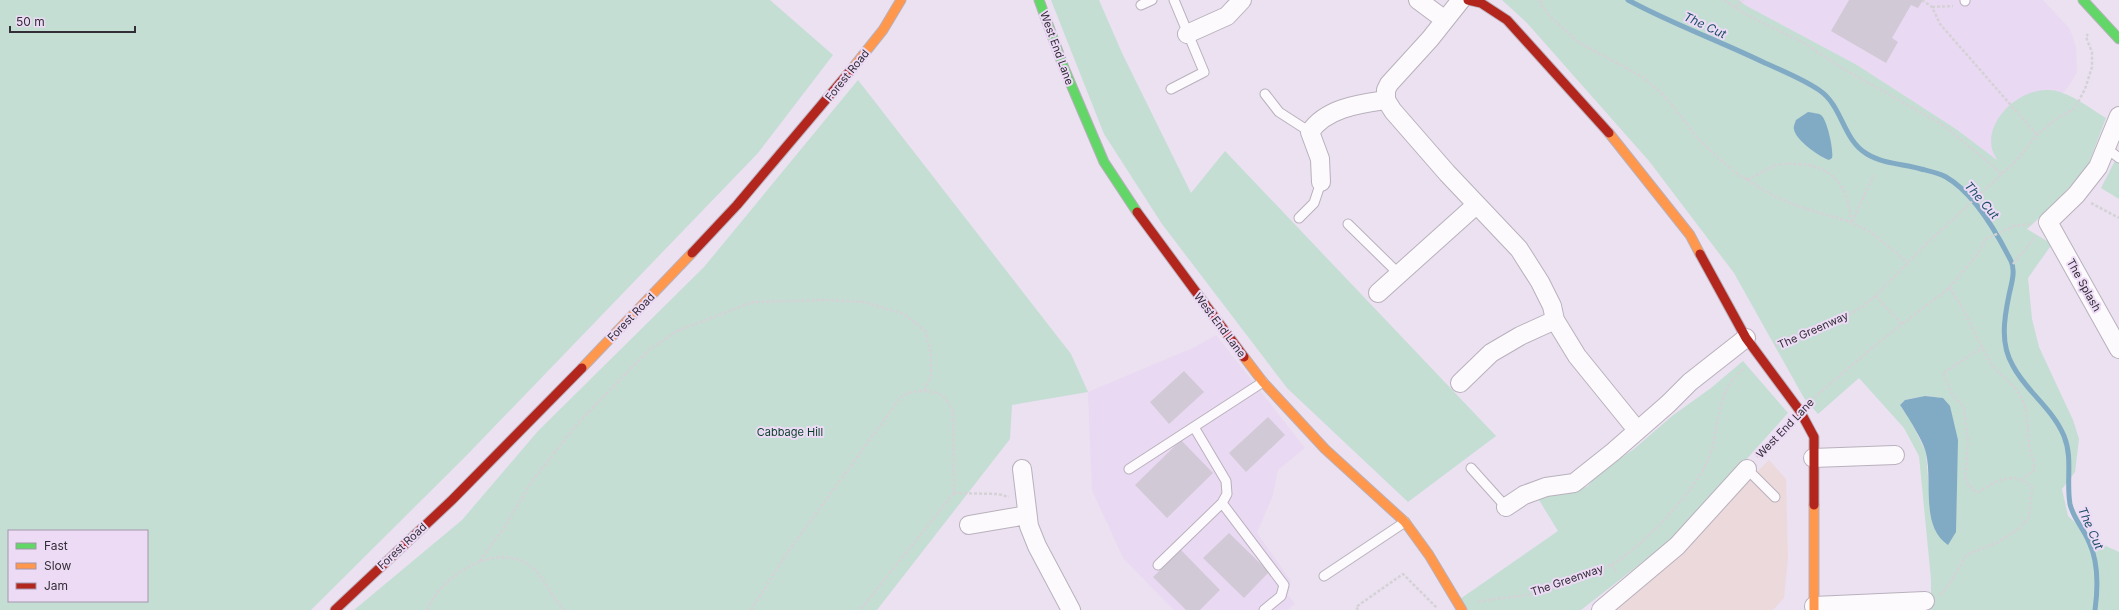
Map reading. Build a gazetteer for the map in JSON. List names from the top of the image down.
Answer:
{
  "streets": {
    "street": ["West End Lane", "Forest Road", "The Splash"],
    "path": ["The Greenway"]
  },
  "crossings": [
    ["West End Lane", "The Splash"]
  ],
  "water": ["The Cut"],
  "parks": ["Cabbage Hill"],
  "legend": ["Fast", "Slow", "Jam"],
  "scale_bar": "50 m"
}
